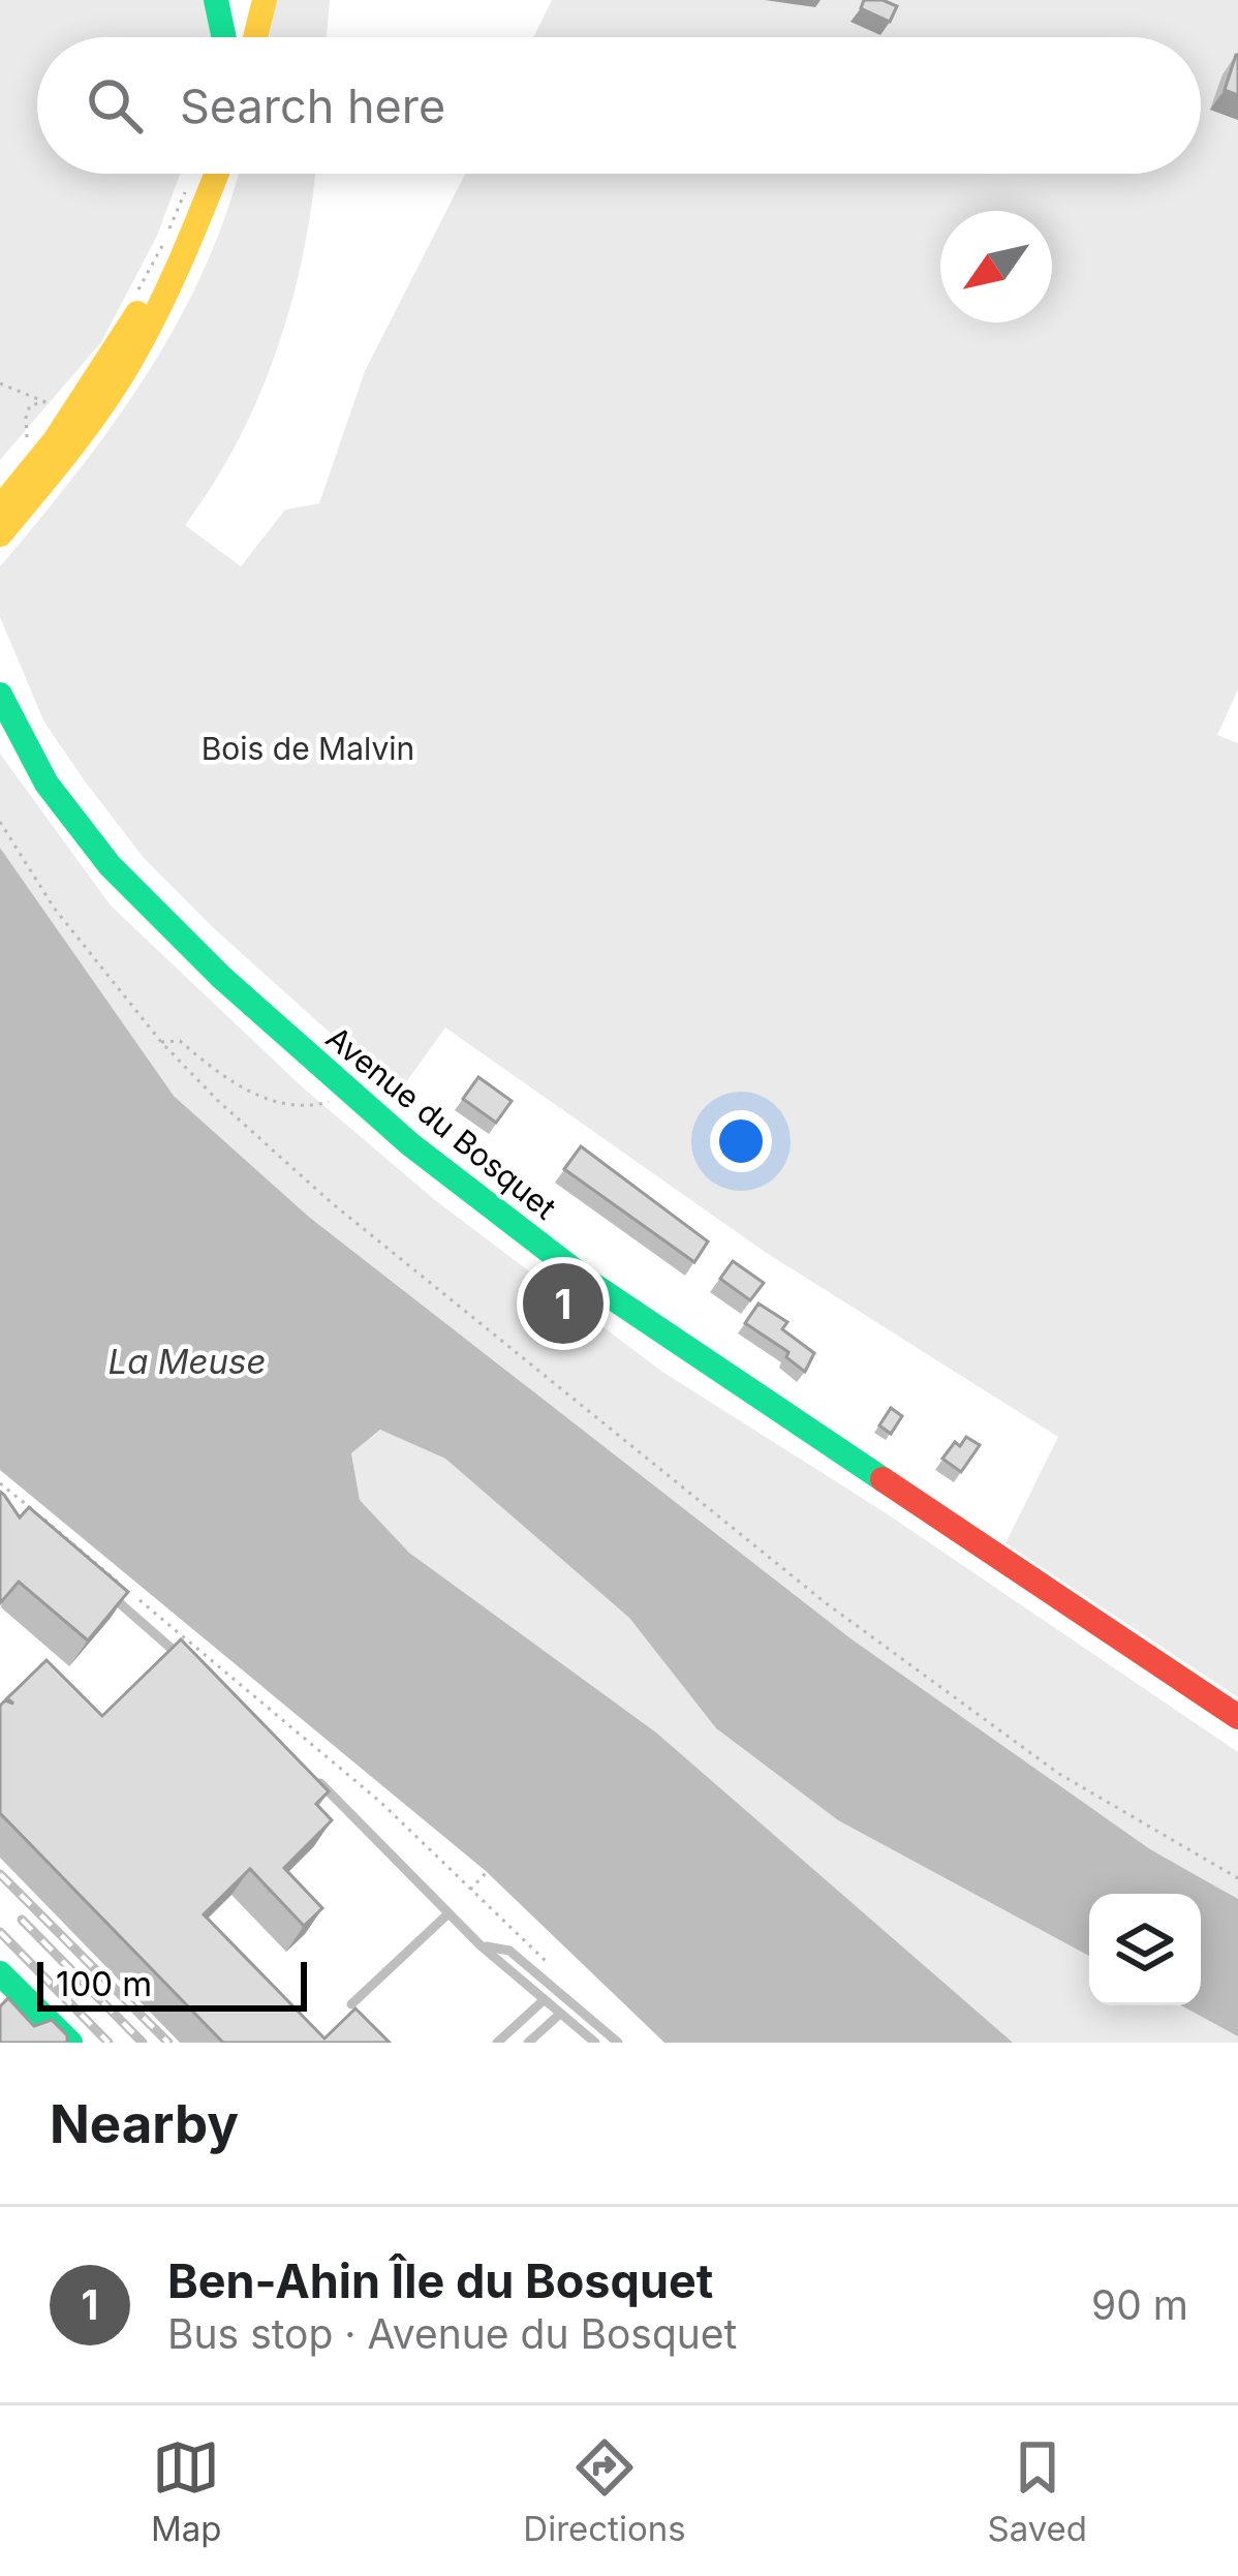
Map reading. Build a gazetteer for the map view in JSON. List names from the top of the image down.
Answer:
{
  "streets": {
    "main road": ["Avenue du Bosquet"]
  },
  "water": ["La Meuse"],
  "parks": ["Bois de Malvin"],
  "scale_bar": "100 m",
  "north": "bottom left",
  "page": {
    "search": "Search here",
    "pins": "1",
    "scale": "100 m",
    "heading": "Nearby",
    "list": [
      {
        "mark": "1",
        "name": "Ben-Ahin Île du Bosquet",
        "note": "Bus stop · Avenue du Bosquet",
        "value": "90 m"
      }
    ],
    "nav": ["Map", "Directions", "Saved"]
  }
}
